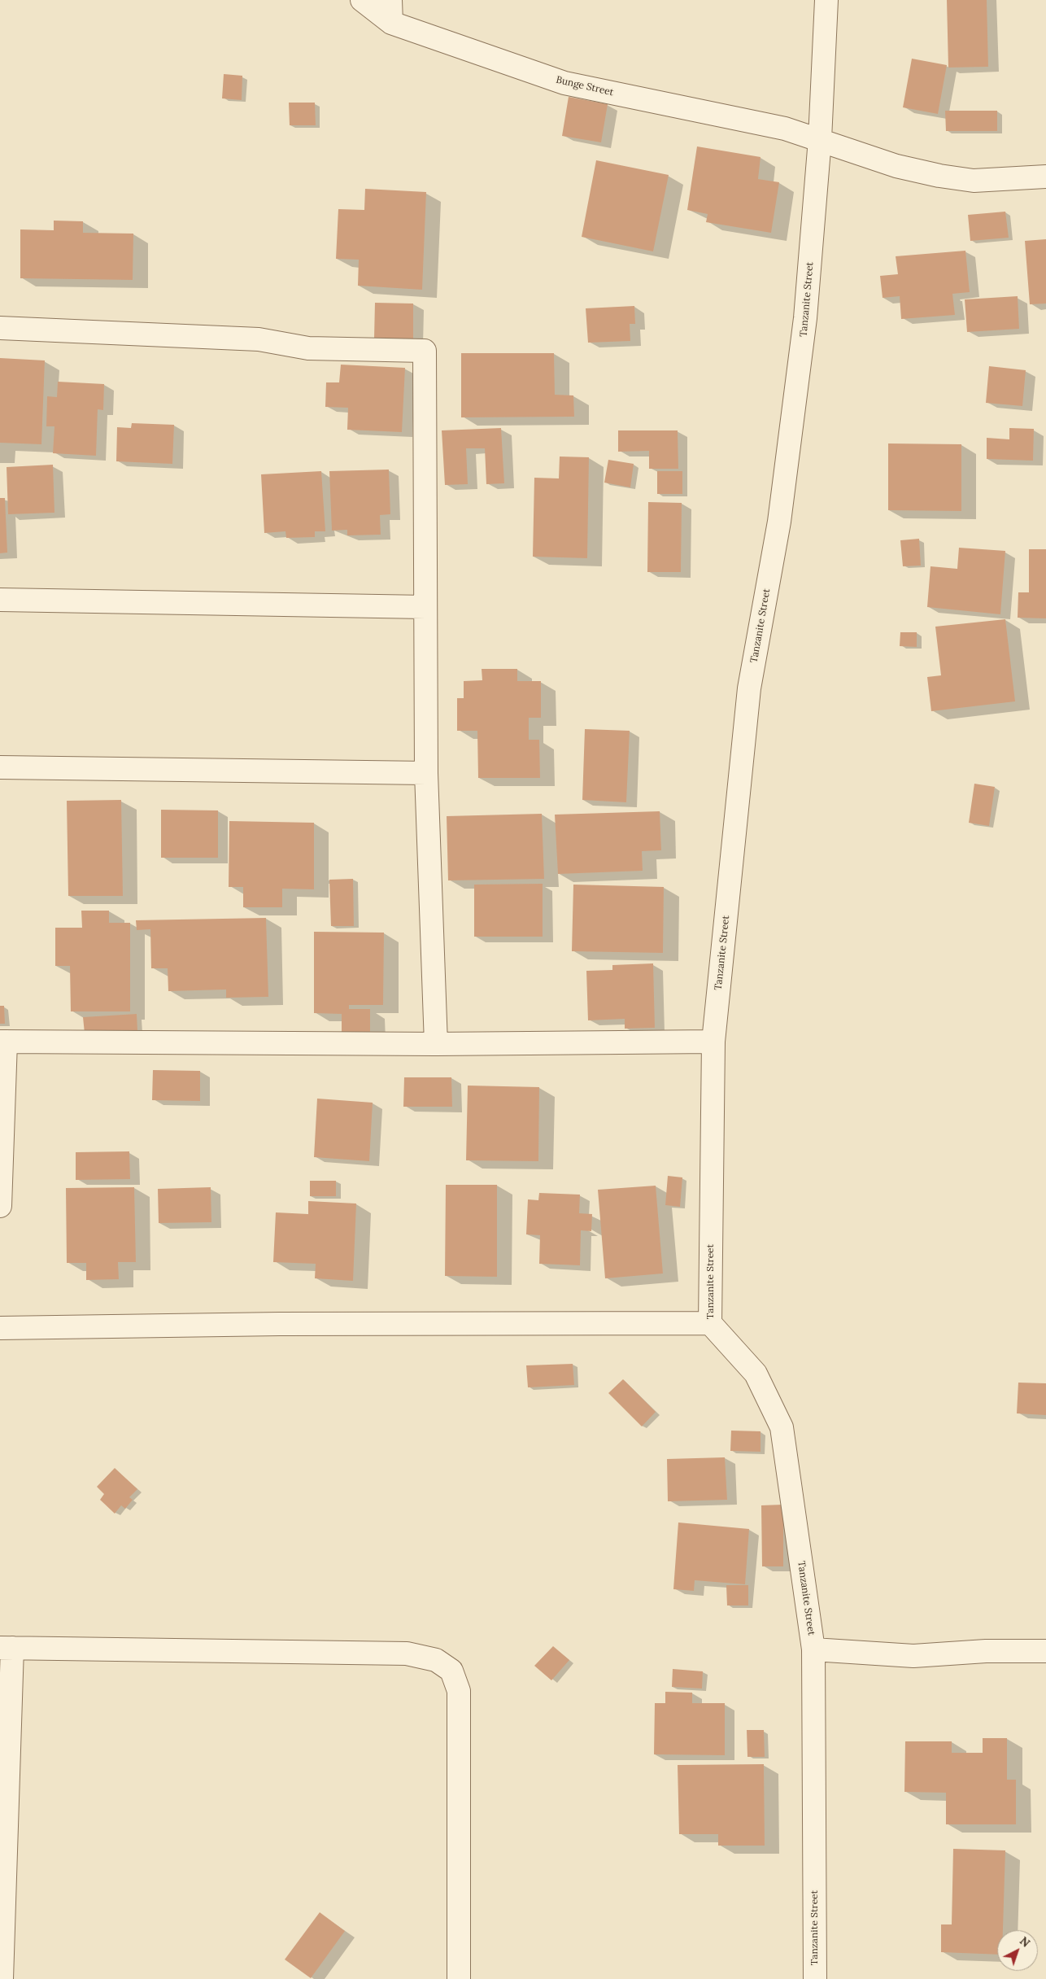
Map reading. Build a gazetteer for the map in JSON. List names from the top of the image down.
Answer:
{
  "streets": {
    "street": ["Bunge Street", "Tanzanite Street"]
  },
  "crossings": [
    ["Bunge Street", "Tanzanite Street"]
  ],
  "north": "top right"
}
